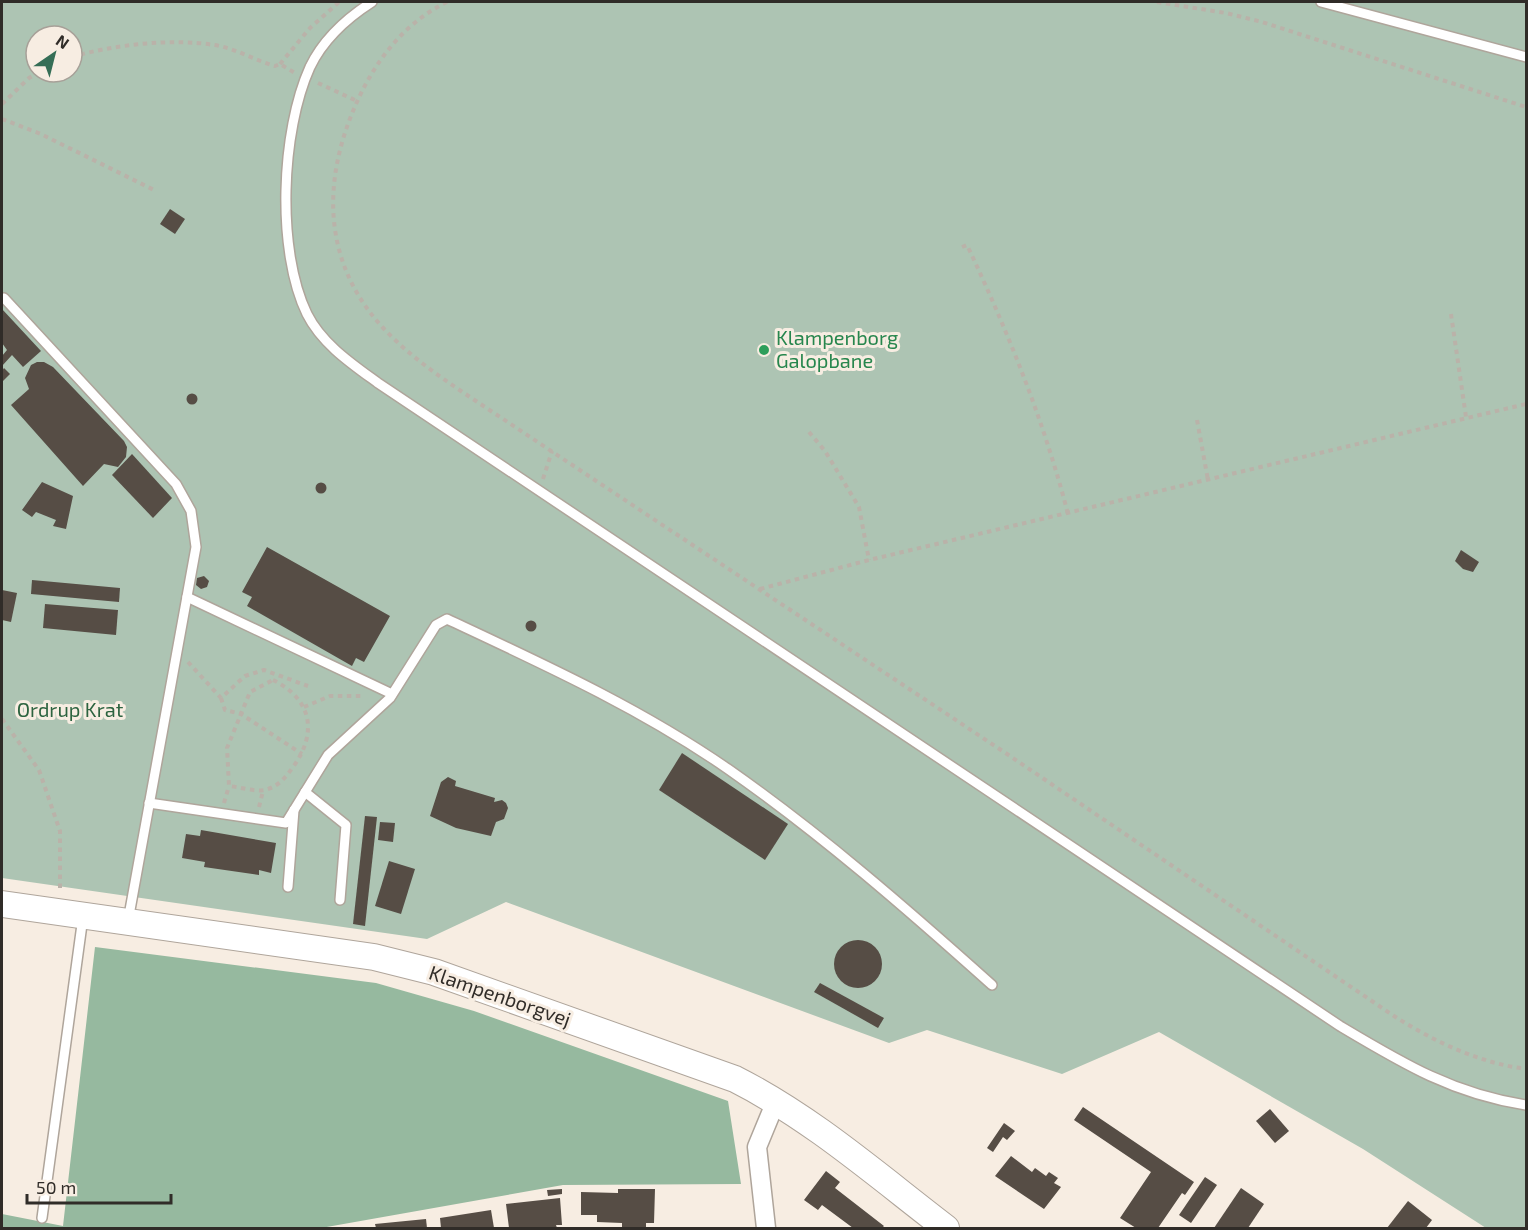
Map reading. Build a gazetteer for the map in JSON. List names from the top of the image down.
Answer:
{
  "streets": {
    "street": ["Klampenborgvej"]
  },
  "parks": ["Ordrup Krat"],
  "places": ["Klampenborg Galopbane"],
  "scale_bar": "50 m",
  "north": "top right"
}
